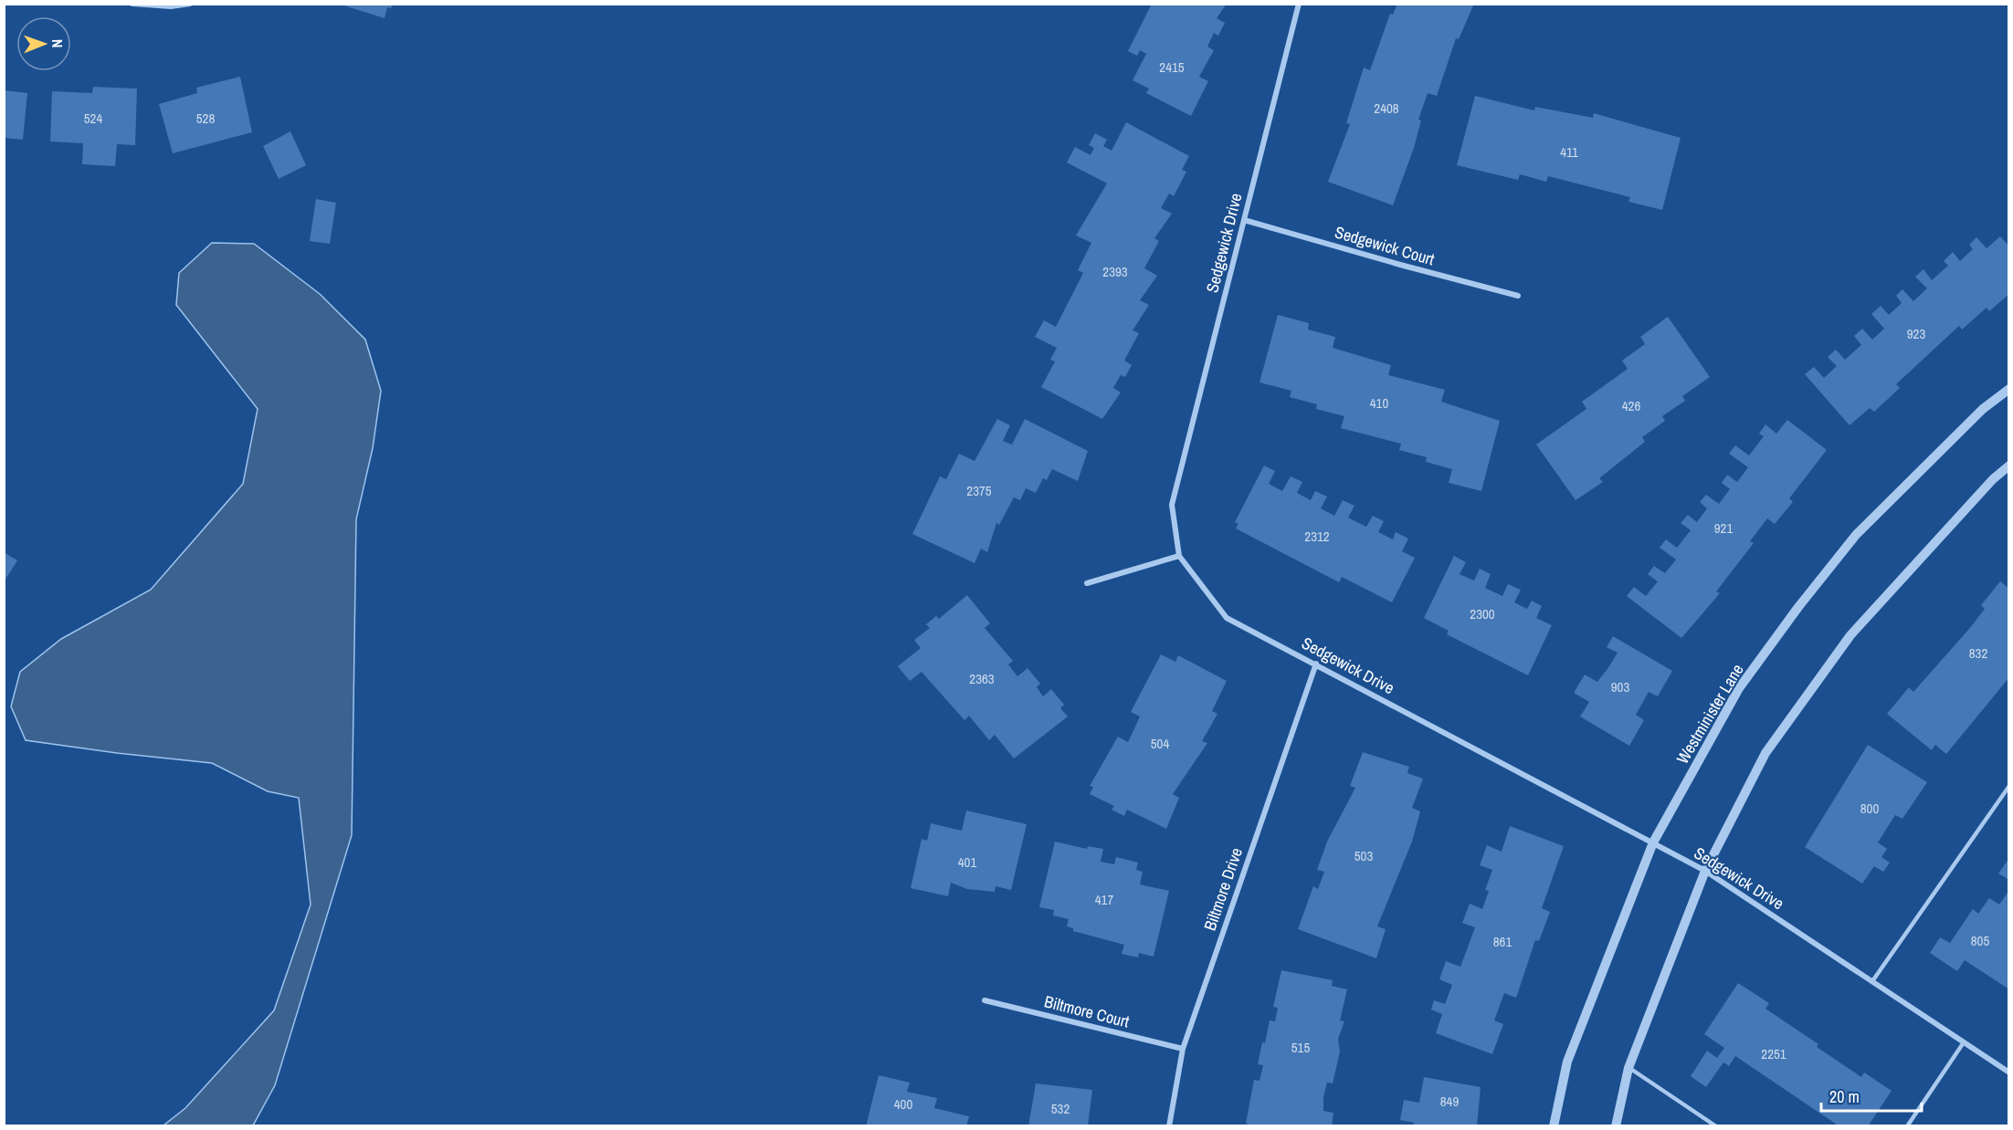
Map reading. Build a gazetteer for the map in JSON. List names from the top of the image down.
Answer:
{
  "streets": {
    "street": [
      "Sedgewick Drive",
      "Sedgewick Court",
      "Westminister Lane",
      "Biltmore Drive",
      "Biltmore Court"
    ]
  },
  "crossings": [
    ["Sedgewick Drive", "Sedgewick Court"],
    ["Sedgewick Drive", "Westminister Lane"],
    ["Sedgewick Drive", "Biltmore Drive"],
    ["Biltmore Drive", "Biltmore Court"]
  ],
  "house_numbers": [
    "2415",
    "2408",
    "524",
    "528",
    "411",
    "2393",
    "923",
    "410",
    "426",
    "2375",
    "921",
    "2312",
    "2300",
    "832",
    "2363",
    "903",
    "504",
    "800",
    "503",
    "401",
    "417",
    "805",
    "861",
    "515",
    "2251",
    "849",
    "400",
    "532"
  ],
  "scale_bar": "20 m",
  "north": "right"
}
